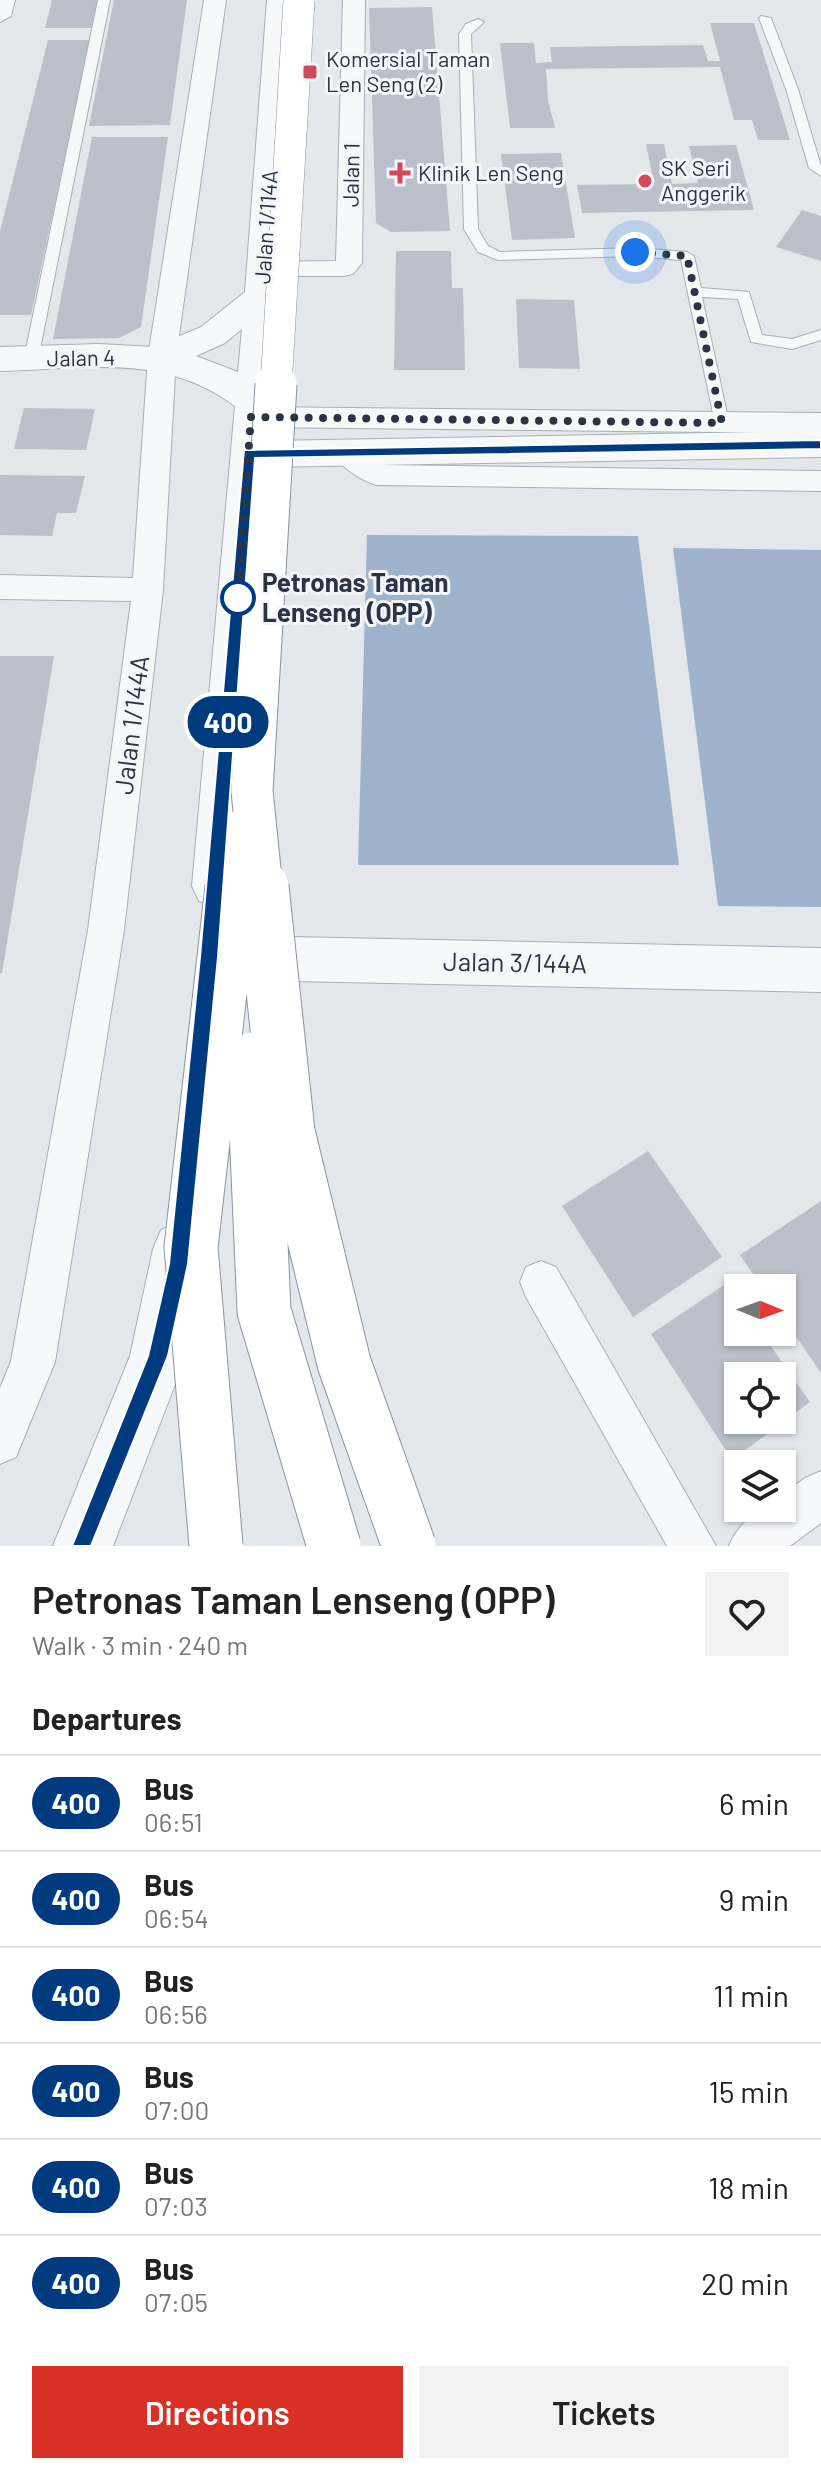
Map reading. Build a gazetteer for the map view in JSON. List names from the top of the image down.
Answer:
{
  "streets": {
    "street": [
      "Jalan 1",
      "Jalan 1/114A",
      "Jalan 4",
      "Jalan 1/144A",
      "Jalan 3/144A"
    ]
  },
  "crossings": [
    ["Jalan 1", "Jalan 1/114A"],
    ["Jalan 1/114A", "Jalan 3/144A"],
    ["Jalan 4", "Jalan 1/144A"]
  ],
  "places": {
    "transit": ["Komersial Taman Len Seng (2)"],
    "health": ["Klinik Len Seng"],
    "other": ["SK Seri Anggerik", "Petronas Taman Lenseng (OPP)"]
  },
  "lines": ["bus line 400"],
  "north": "right",
  "page": {
    "on_map": "400",
    "heading": [
      ["Petronas Taman Lenseng (OPP)", "Walk · 3 min · 240 m"],
      "Departures"
    ],
    "list": [
      {
        "mark": "400",
        "name": "Bus",
        "note": "06:51",
        "value": "6 min"
      },
      {
        "mark": "400",
        "name": "Bus",
        "note": "06:54",
        "value": "9 min"
      },
      {
        "mark": "400",
        "name": "Bus",
        "note": "06:56",
        "value": "11 min"
      },
      {
        "mark": "400",
        "name": "Bus",
        "note": "07:00",
        "value": "15 min"
      },
      {
        "mark": "400",
        "name": "Bus",
        "note": "07:03",
        "value": "18 min"
      },
      {
        "mark": "400",
        "name": "Bus",
        "note": "07:05",
        "value": "20 min"
      }
    ],
    "buttons": ["Directions", "Tickets"]
  }
}
